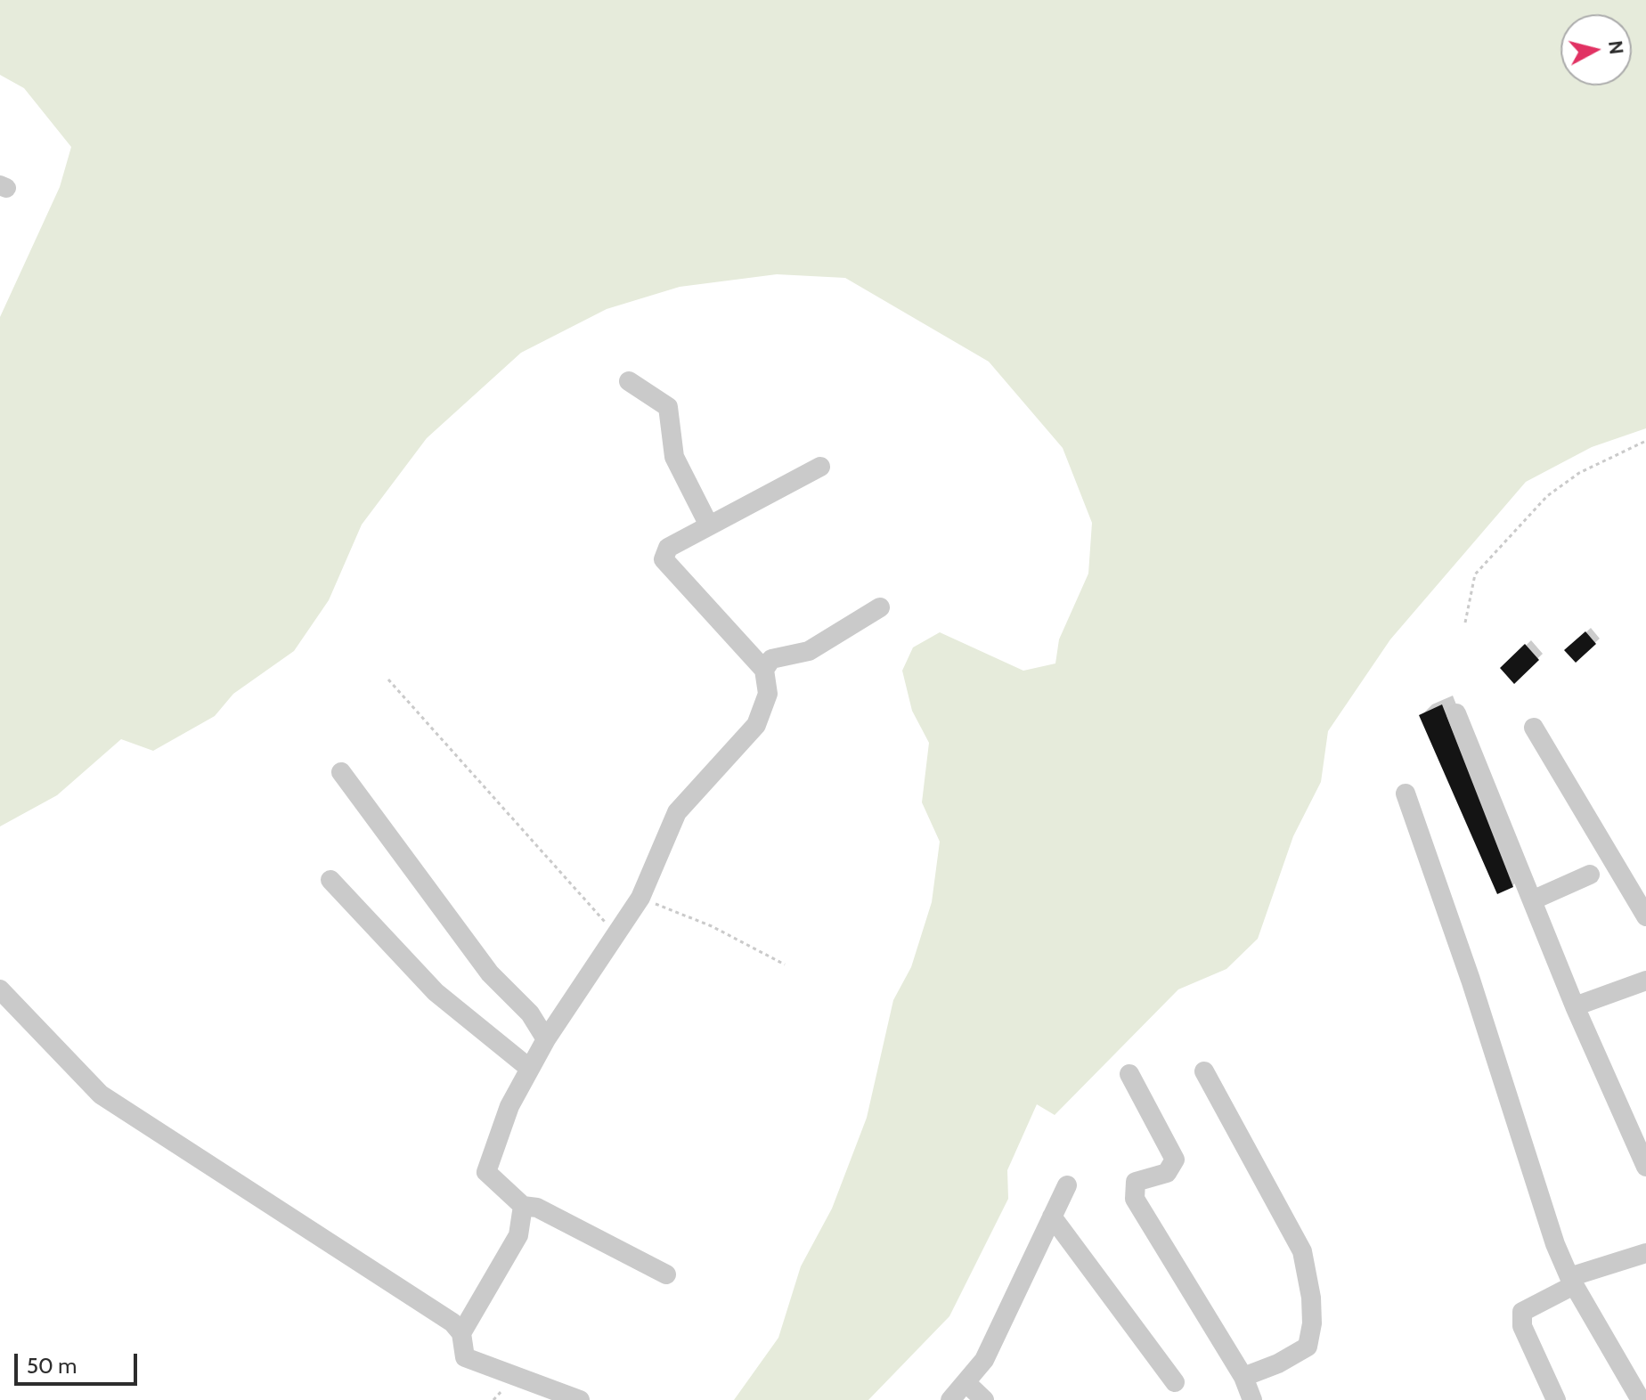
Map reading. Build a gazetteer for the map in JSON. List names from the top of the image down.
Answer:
{
  "scale_bar": "50 m",
  "north": "right"
}
